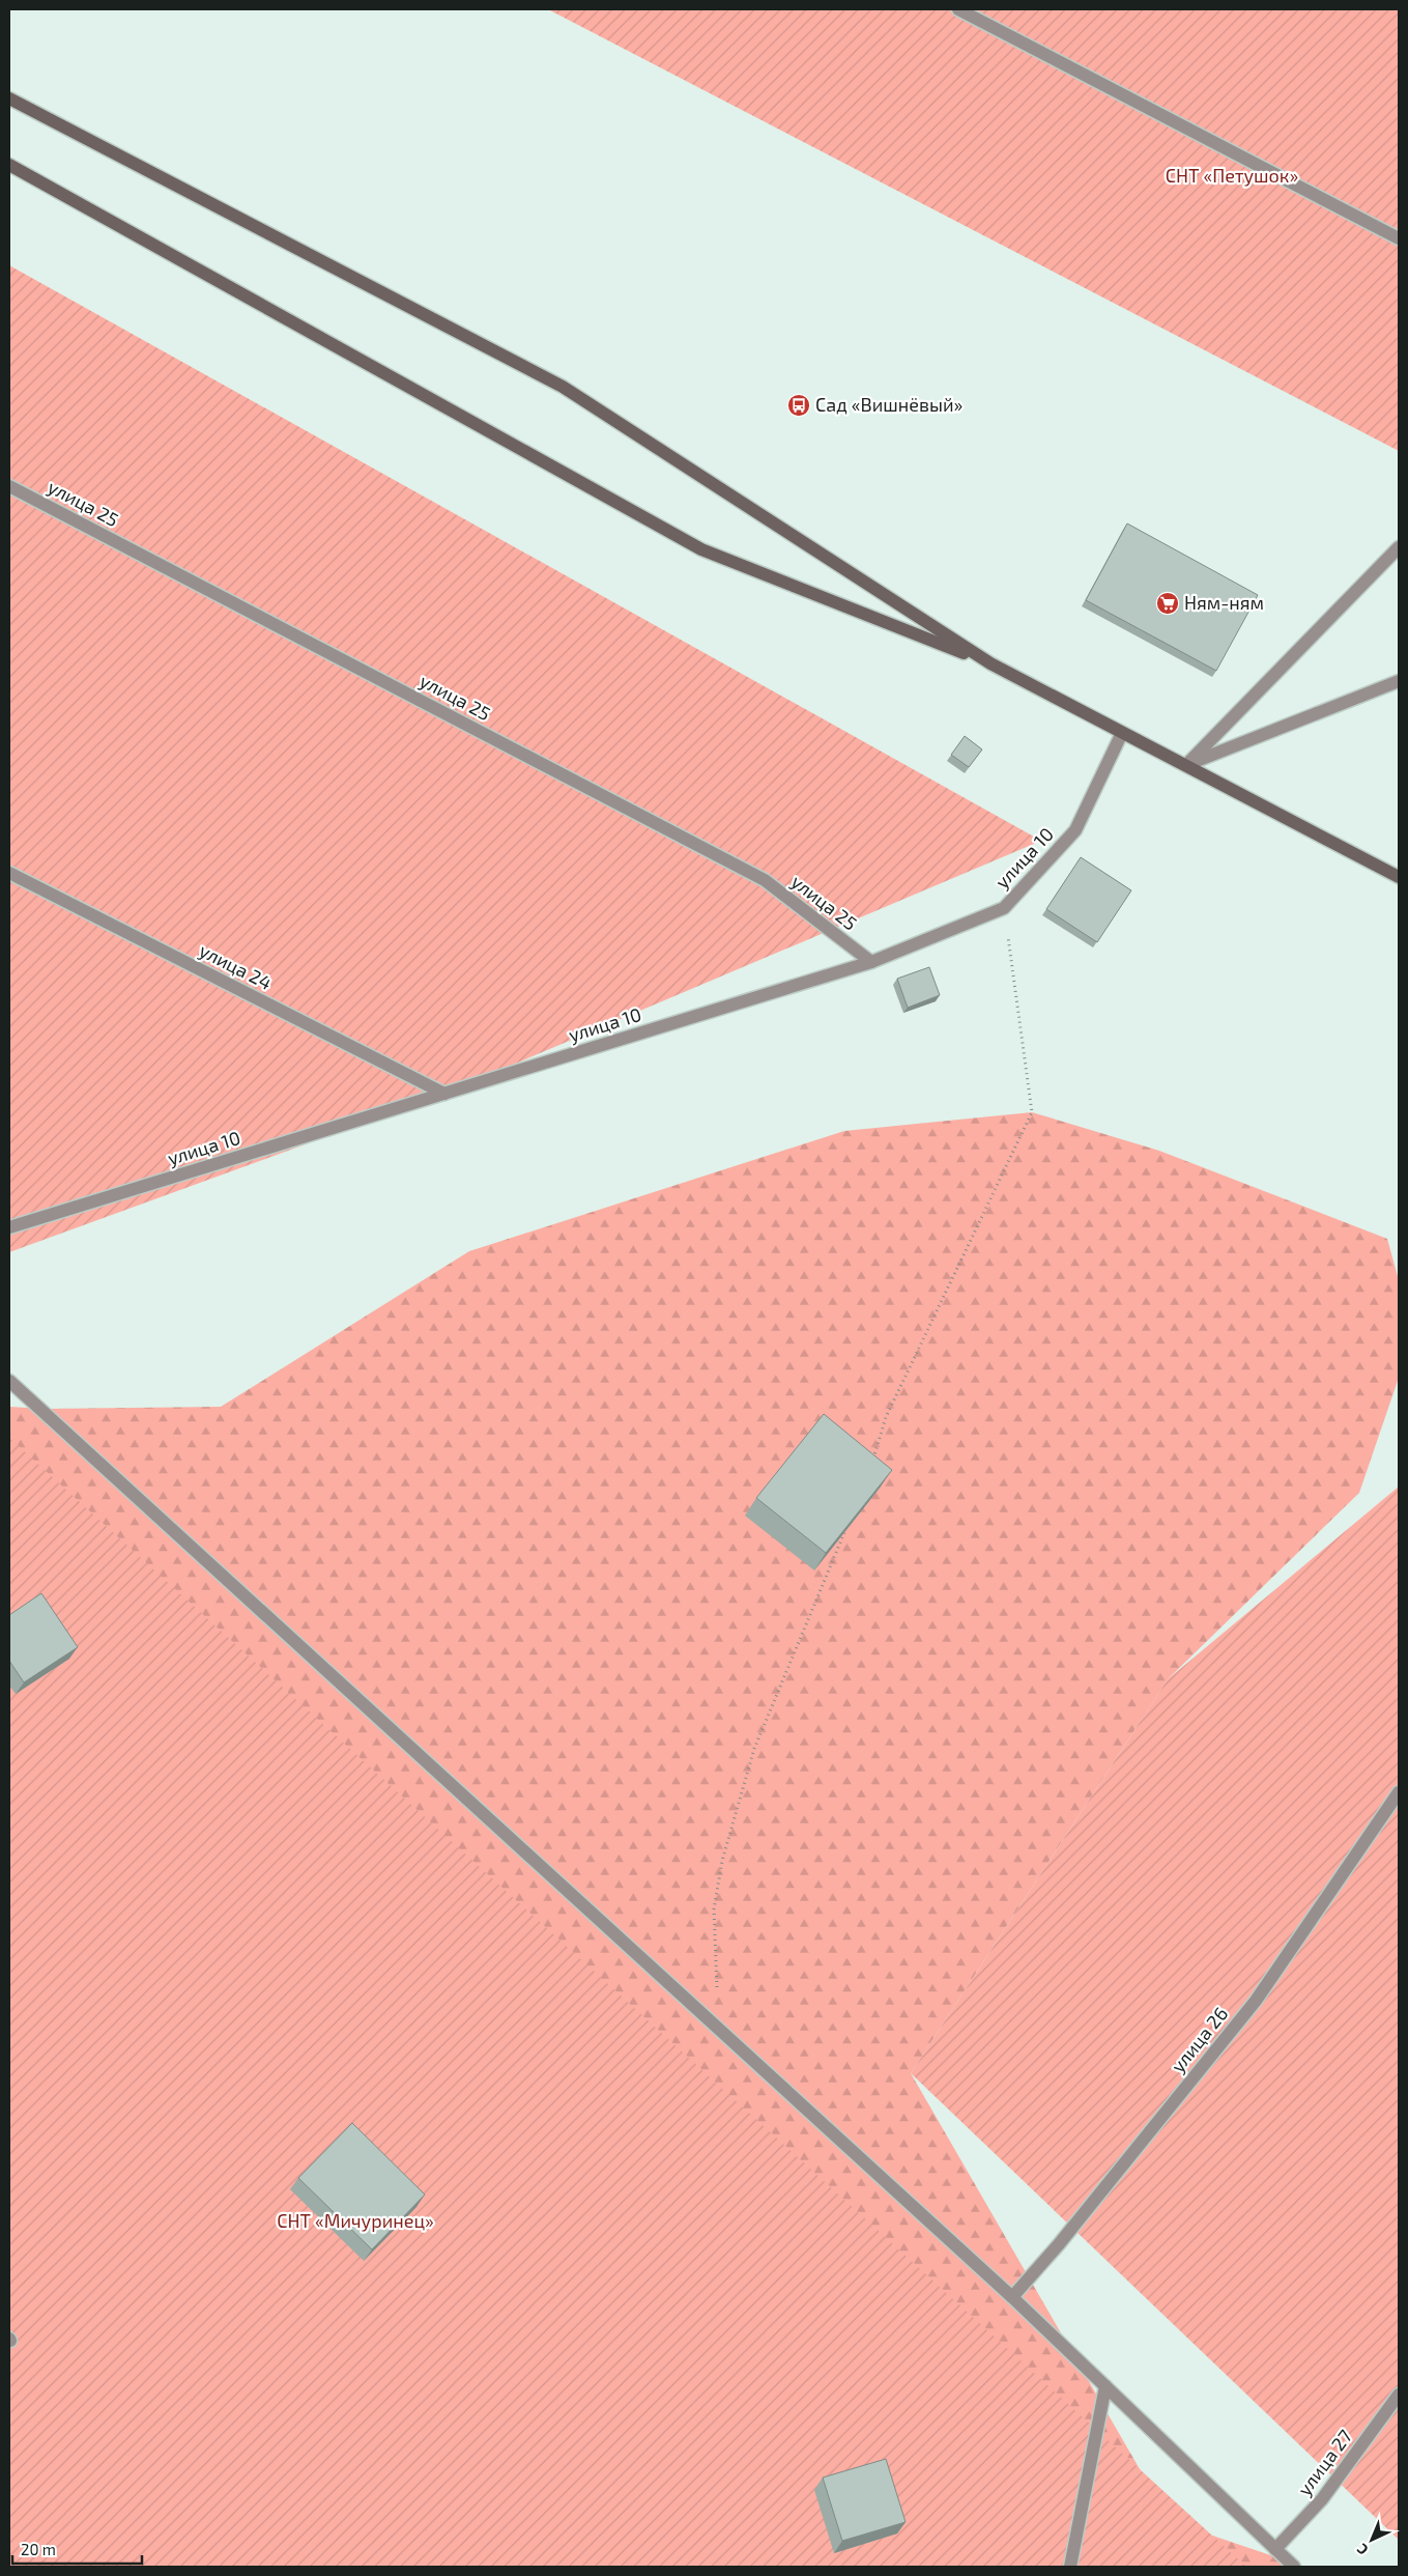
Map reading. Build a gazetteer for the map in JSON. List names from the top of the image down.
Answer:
{
  "streets": {
    "street": [
      "улица 25",
      "улица 10",
      "улица 24",
      "улица 26",
      "улица 27"
    ]
  },
  "crossings": [
    ["улица 25", "улица 10"],
    ["улица 10", "улица 24"]
  ],
  "parks": ["СНТ «Петушок»", "СНТ «Мичуринец»"],
  "places": {
    "bus stop": ["Сад «Вишнёвый»"],
    "supermarket": ["Ням-ням"]
  },
  "scale_bar": "20 m",
  "north": "bottom left"
}
